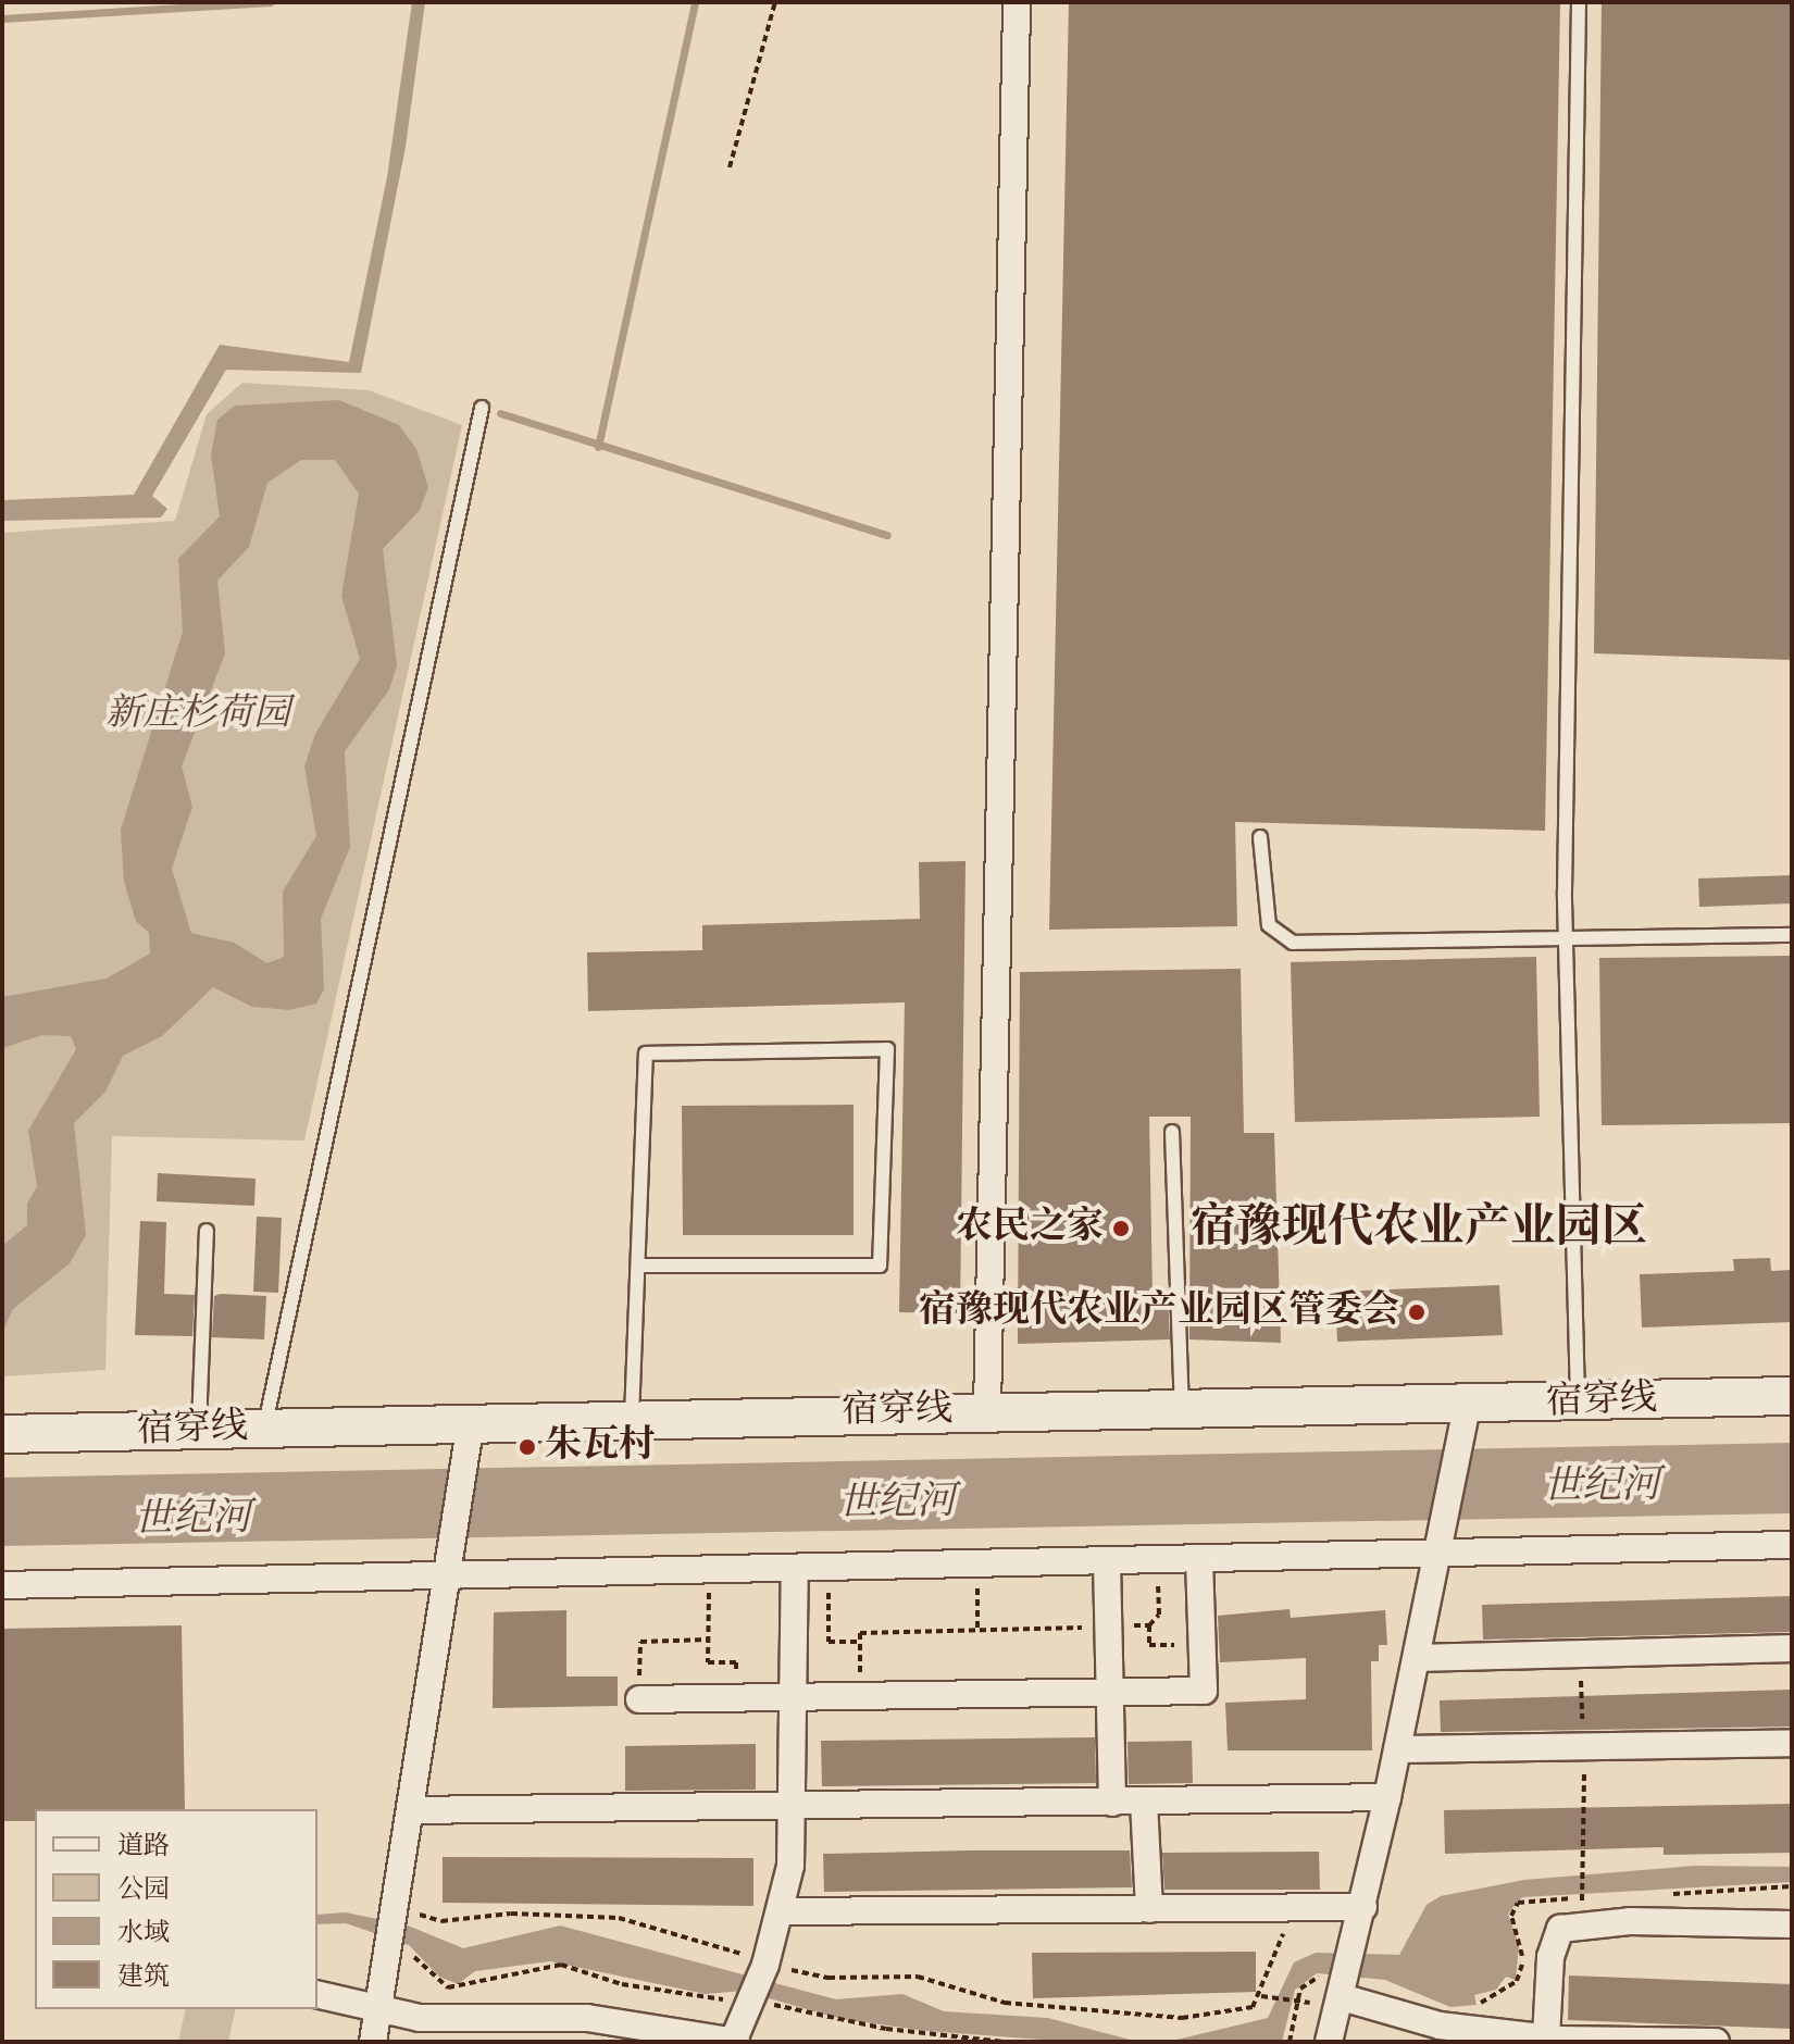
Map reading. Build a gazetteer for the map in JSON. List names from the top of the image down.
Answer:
{
  "streets": {
    "main road": ["宿穿线"]
  },
  "districts": ["宿豫现代农业产业园区"],
  "water": ["世纪河"],
  "parks": ["新庄杉荷园"],
  "places": ["农民之家", "宿豫现代农业产业园区管委会", "朱瓦村"],
  "legend": [
    "道路",
    "公园",
    "水域",
    "建筑"
  ]
}
